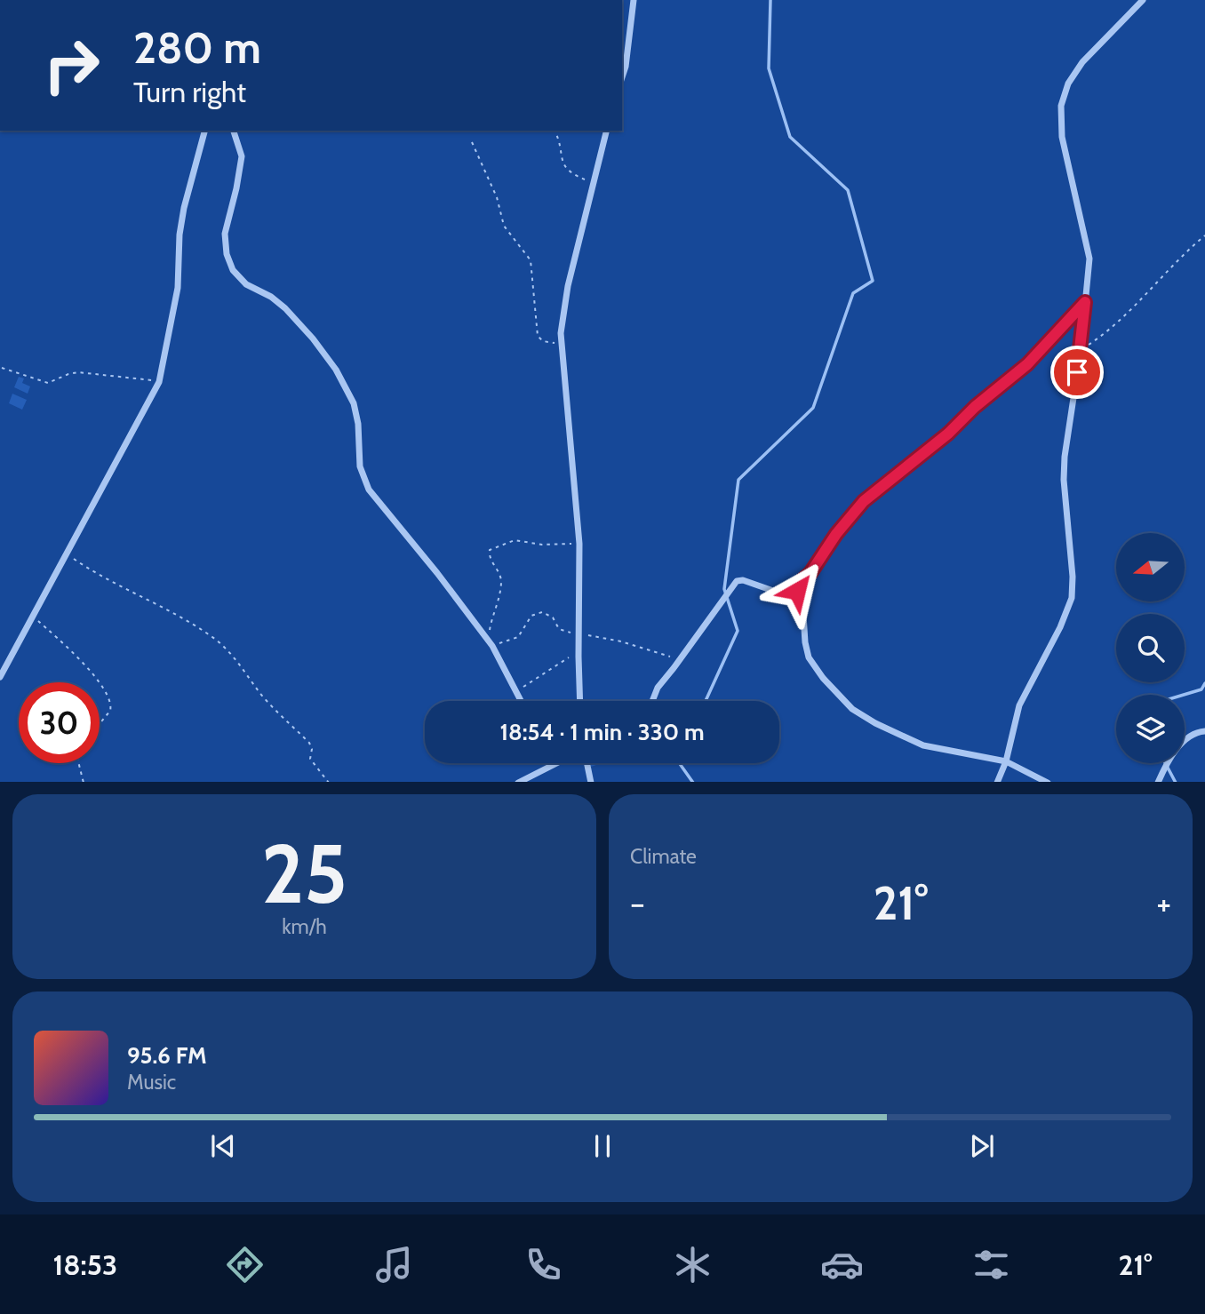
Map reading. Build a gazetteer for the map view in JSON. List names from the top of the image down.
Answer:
{
  "north": "left",
  "page": {
    "turn": ["280 m", "Turn right"],
    "limit": "30",
    "trip": "18:54 · 1 min · 330 m",
    "tile": [
      ["25", "km/h"],
      "Climate"
    ],
    "heat": ["−", "21°", "+"],
    "song": ["95.6 FM", "Music"],
    "tabs": ["18:53", "21°"]
  }
}
